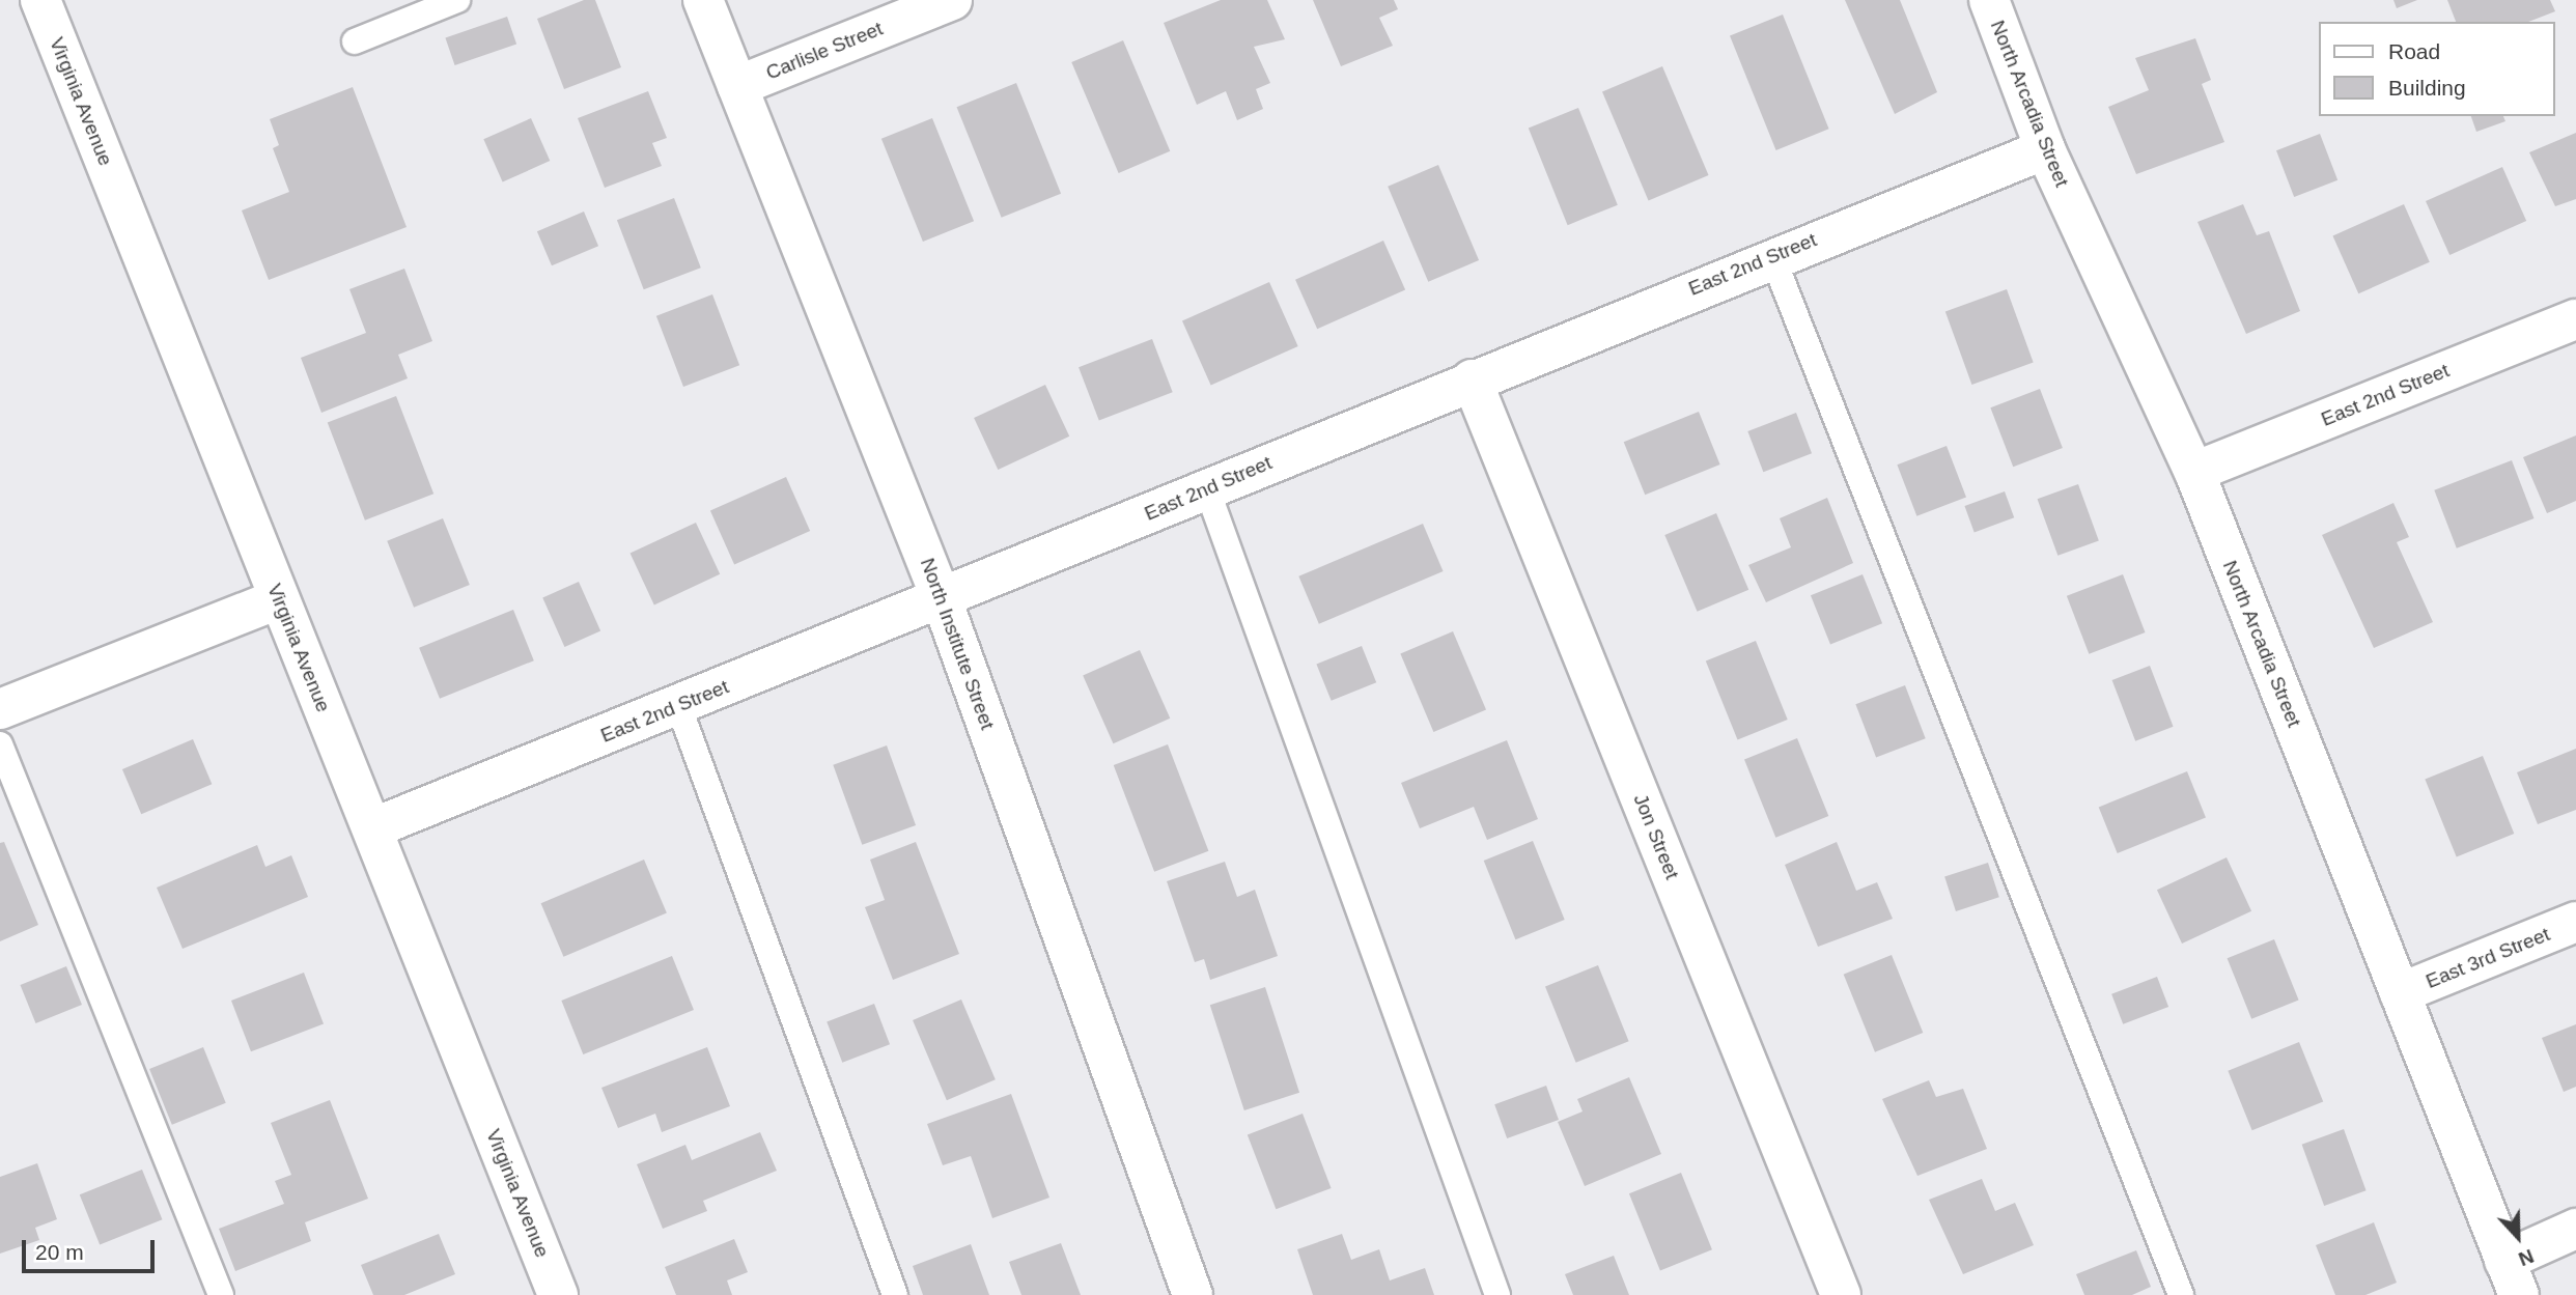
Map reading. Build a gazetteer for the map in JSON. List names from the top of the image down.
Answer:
{
  "streets": {
    "street": [
      "Carlisle Street",
      "Virginia Avenue",
      "North Arcadia Street",
      "East 2nd Street",
      "North Institute Street",
      "Jon Street",
      "East 3rd Street"
    ]
  },
  "crossings": [
    ["Carlisle Street", "North Institute Street"],
    ["Virginia Avenue", "East 2nd Street"],
    ["North Arcadia Street", "East 2nd Street"],
    ["North Arcadia Street", "East 3rd Street"],
    ["East 2nd Street", "North Institute Street"],
    ["East 2nd Street", "Jon Street"]
  ],
  "legend": ["Road", "Building"],
  "scale_bar": "20 m",
  "north": "bottom"
}
